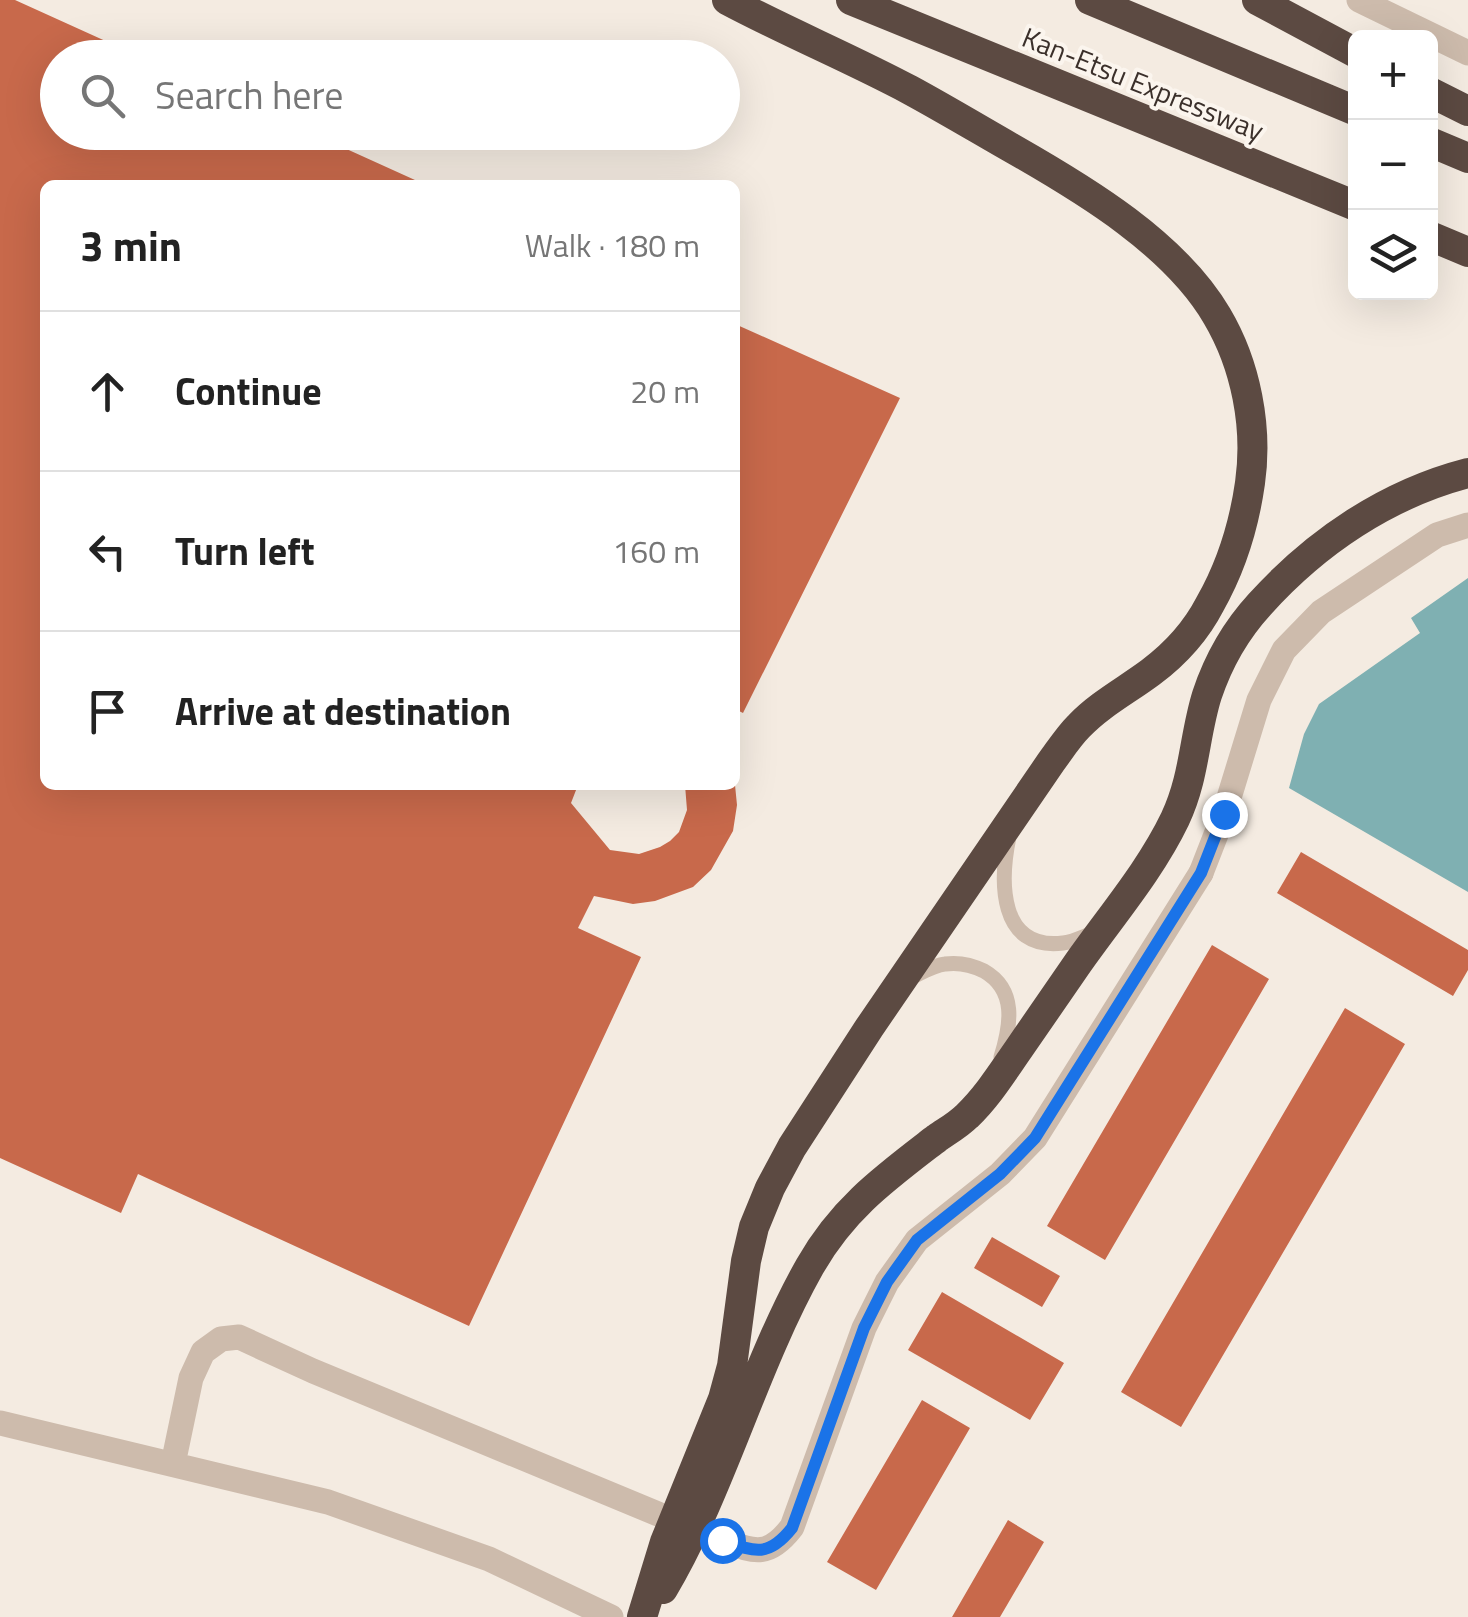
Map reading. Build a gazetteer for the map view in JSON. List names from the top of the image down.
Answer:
{
  "streets": {
    "highway": ["Kan-Etsu Expressway"]
  },
  "page": {
    "map_buttons": ["+", "−"],
    "search": "Search here",
    "heading": ["3 min", "Walk · 180 m"],
    "list": [
      ["Continue", "20 m"],
      ["Turn left", "160 m"],
      "Arrive at destination"
    ]
  }
}
